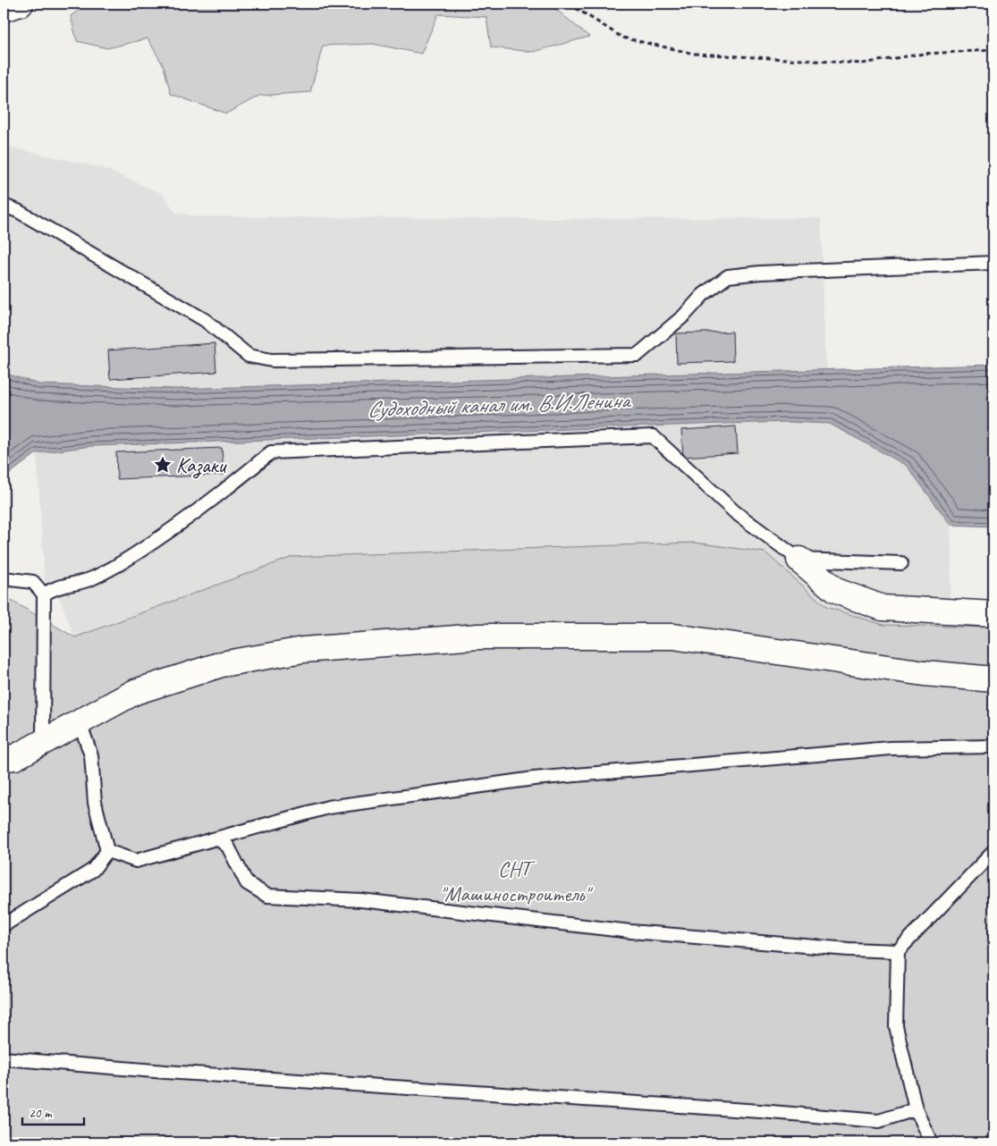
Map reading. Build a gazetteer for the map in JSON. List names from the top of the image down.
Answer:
{
  "water": ["Судоходный канал им. В.И.Ленина"],
  "parks": ["СНТ \"Машиностроитель\""],
  "places": {
    "place": ["Казаки"]
  },
  "scale_bar": "20 m"
}
